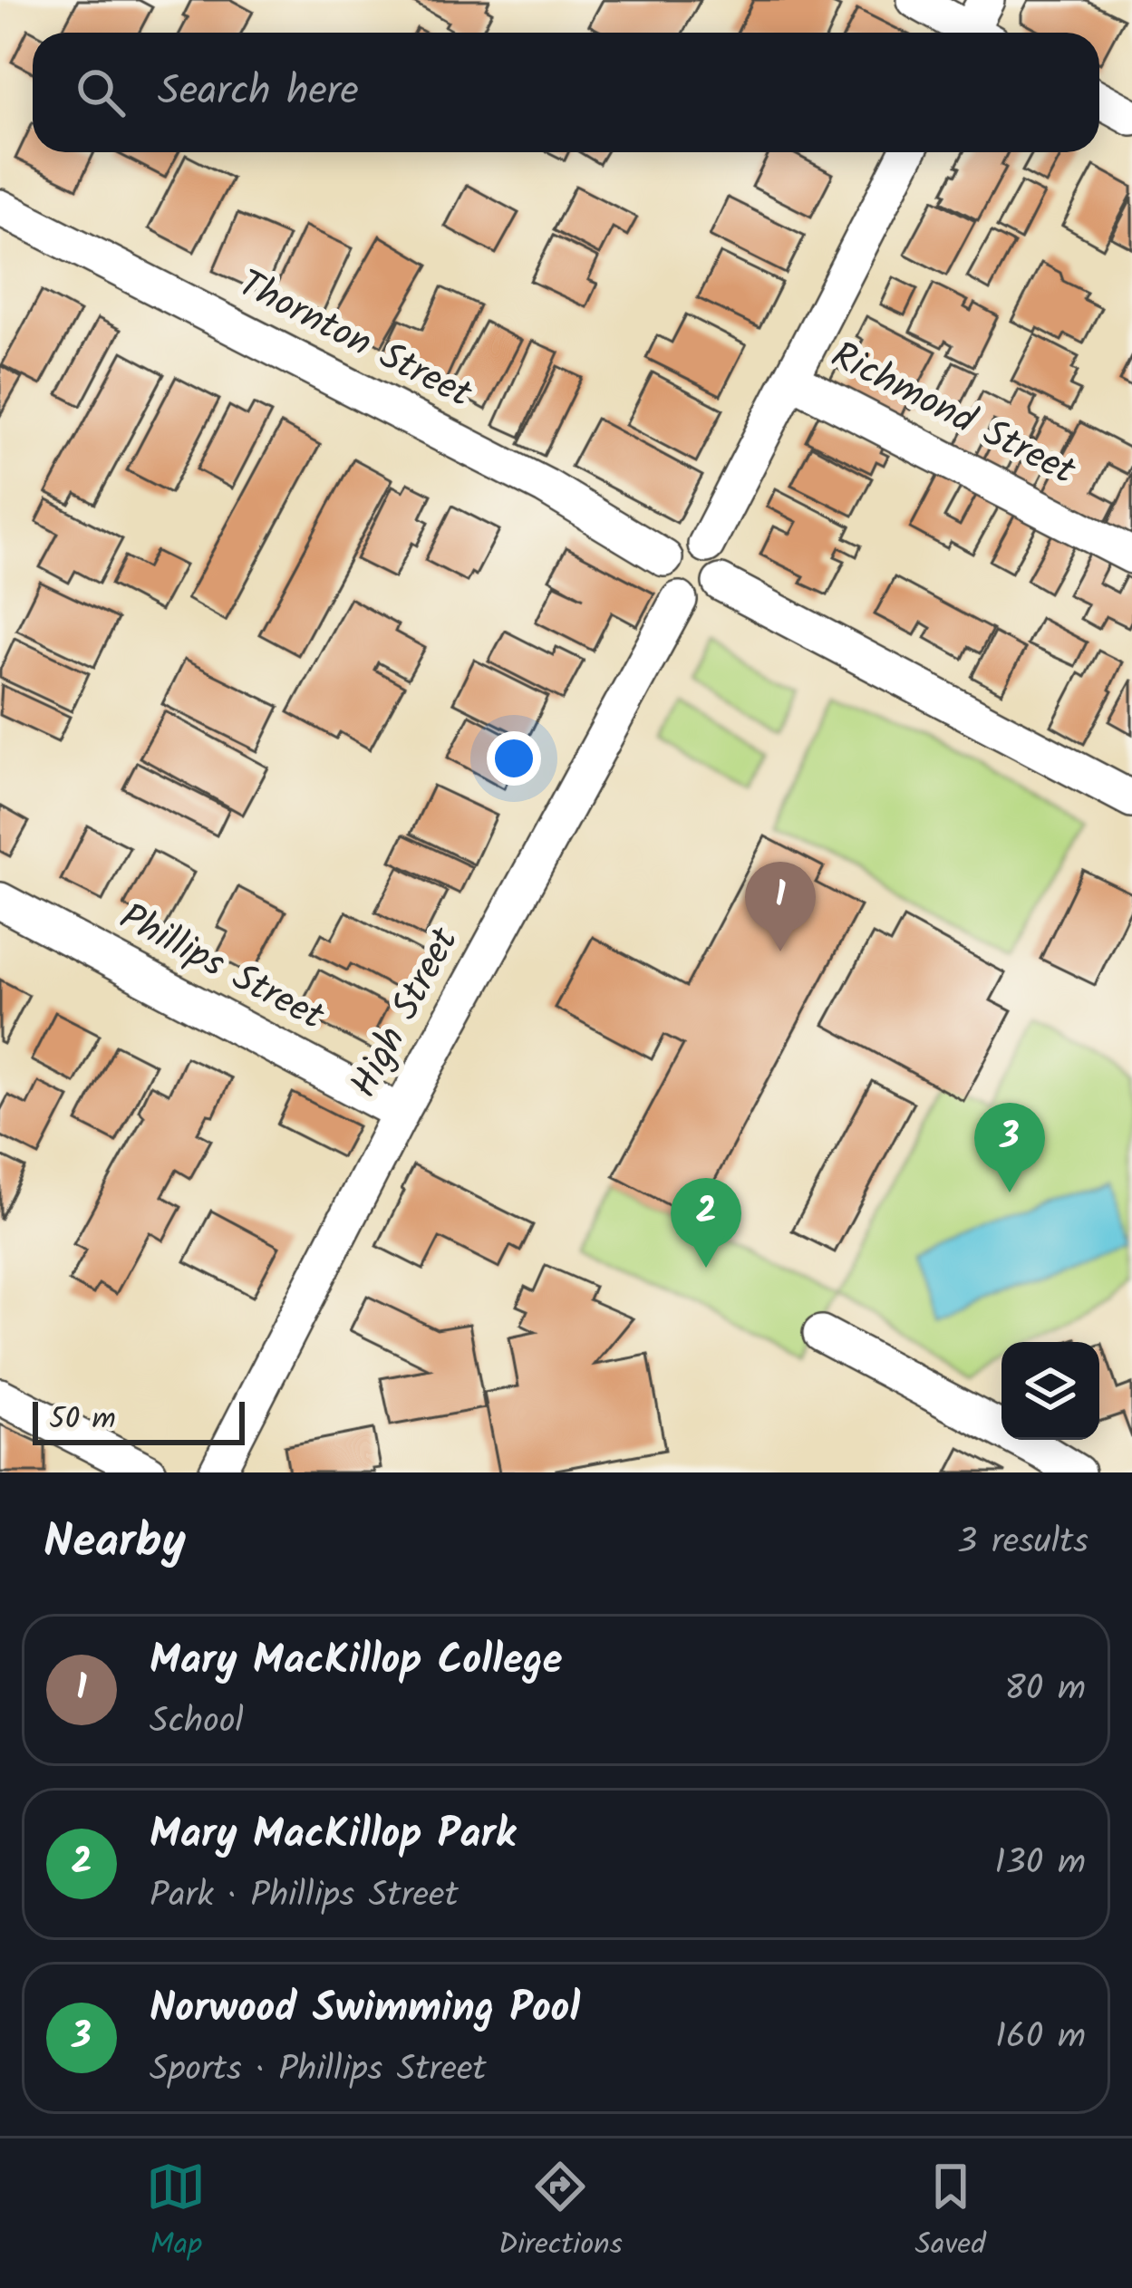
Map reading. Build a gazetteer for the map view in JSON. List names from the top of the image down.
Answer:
{
  "streets": {
    "street": [
      "Thornton Street",
      "Richmond Street",
      "Phillips Street",
      "High Street"
    ]
  },
  "crossings": [
    ["Thornton Street", "High Street"],
    ["Phillips Street", "High Street"]
  ],
  "scale_bar": "50 m",
  "page": {
    "search": "Search here",
    "pins": ["1", "3", "2"],
    "scale": "50 m",
    "heading": ["Nearby", "3 results"],
    "list": [
      {
        "mark": "1",
        "name": "Mary MacKillop College",
        "note": "School",
        "value": "80 m"
      },
      {
        "mark": "2",
        "name": "Mary MacKillop Park",
        "note": "Park · Phillips Street",
        "value": "130 m"
      },
      {
        "mark": "3",
        "name": "Norwood Swimming Pool",
        "note": "Sports · Phillips Street",
        "value": "160 m"
      }
    ],
    "nav": ["Map", "Directions", "Saved"]
  }
}
